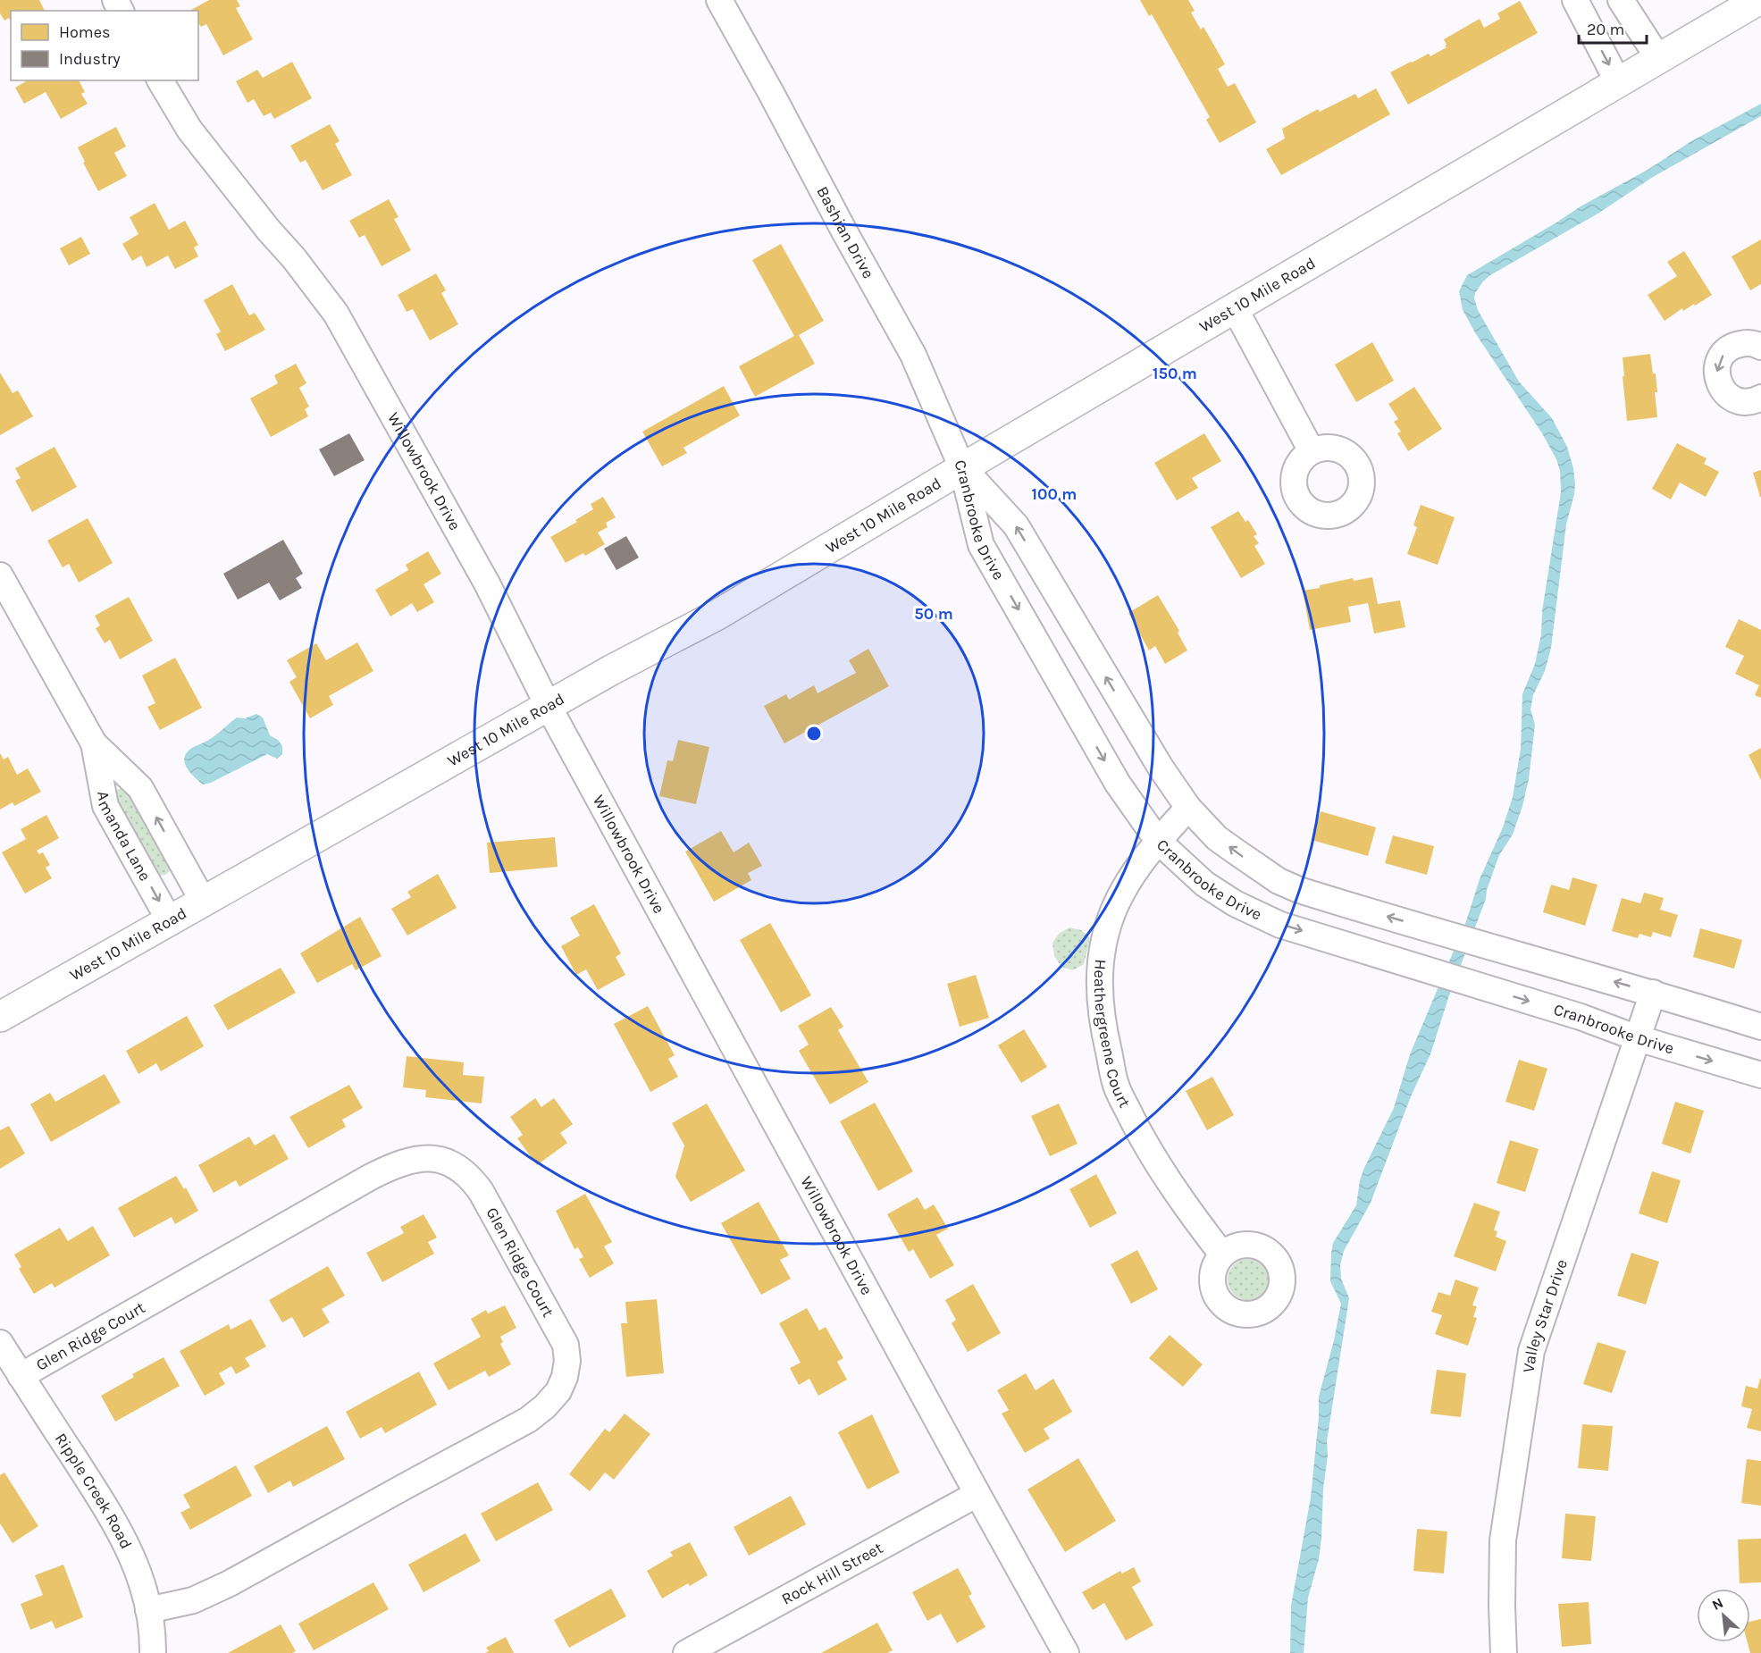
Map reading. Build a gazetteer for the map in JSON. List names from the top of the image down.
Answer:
{
  "streets": {
    "main road": ["West 10 Mile Road"],
    "street": [
      "Bashian Drive",
      "Willowbrook Drive",
      "Cranbrooke Drive",
      "Amanda Lane",
      "Heathergreene Court",
      "Glen Ridge Court",
      "Valley Star Drive",
      "Ripple Creek Road",
      "Rock Hill Street"
    ]
  },
  "crossings": [
    ["Bashian Drive", "West 10 Mile Road"],
    ["Bashian Drive", "Cranbrooke Drive"],
    ["West 10 Mile Road", "Willowbrook Drive"],
    ["West 10 Mile Road", "Cranbrooke Drive"],
    ["West 10 Mile Road", "Amanda Lane"],
    ["Willowbrook Drive", "Rock Hill Street"],
    ["Cranbrooke Drive", "Heathergreene Court"],
    ["Cranbrooke Drive", "Valley Star Drive"],
    ["Glen Ridge Court", "Ripple Creek Road"]
  ],
  "legend": ["Homes", "Industry"],
  "scale_bar": "20 m",
  "north": "top left",
  "rings": ["150 m", "100 m", "50 m"]
}
